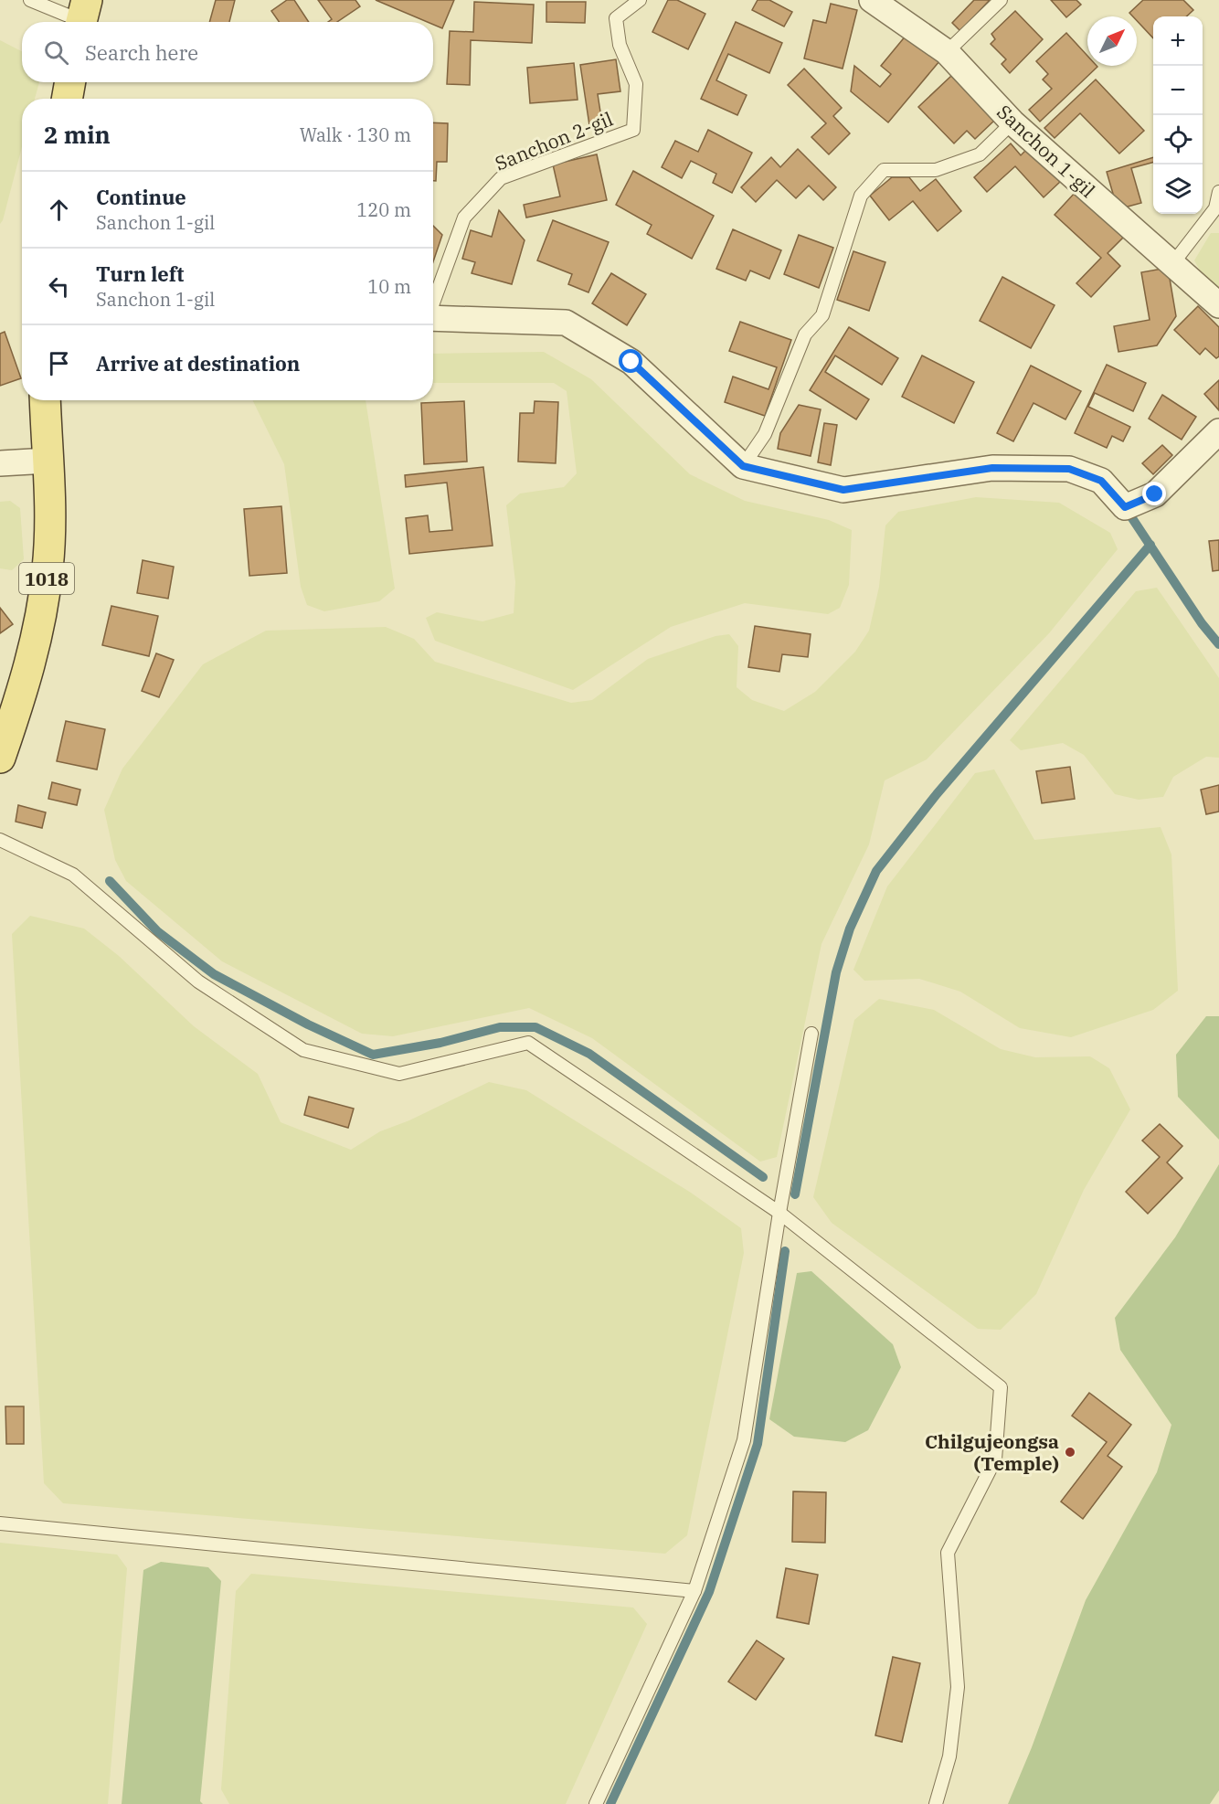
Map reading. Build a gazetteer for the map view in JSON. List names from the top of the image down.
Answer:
{
  "streets": {
    "main road": ["1018"],
    "street": ["Sanchon 1-gil"],
    "lane": ["Sanchon 2-gil"]
  },
  "places": ["Chilgujeongsa (Temple)"],
  "north": "top right",
  "page": {
    "map_buttons": ["+", "−"],
    "search": "Search here",
    "heading": ["2 min", "Walk · 130 m"],
    "list": [
      ["Continue", "Sanchon 1-gil", "120 m"],
      ["Turn left", "Sanchon 1-gil", "10 m"],
      "Arrive at destination"
    ]
  }
}
